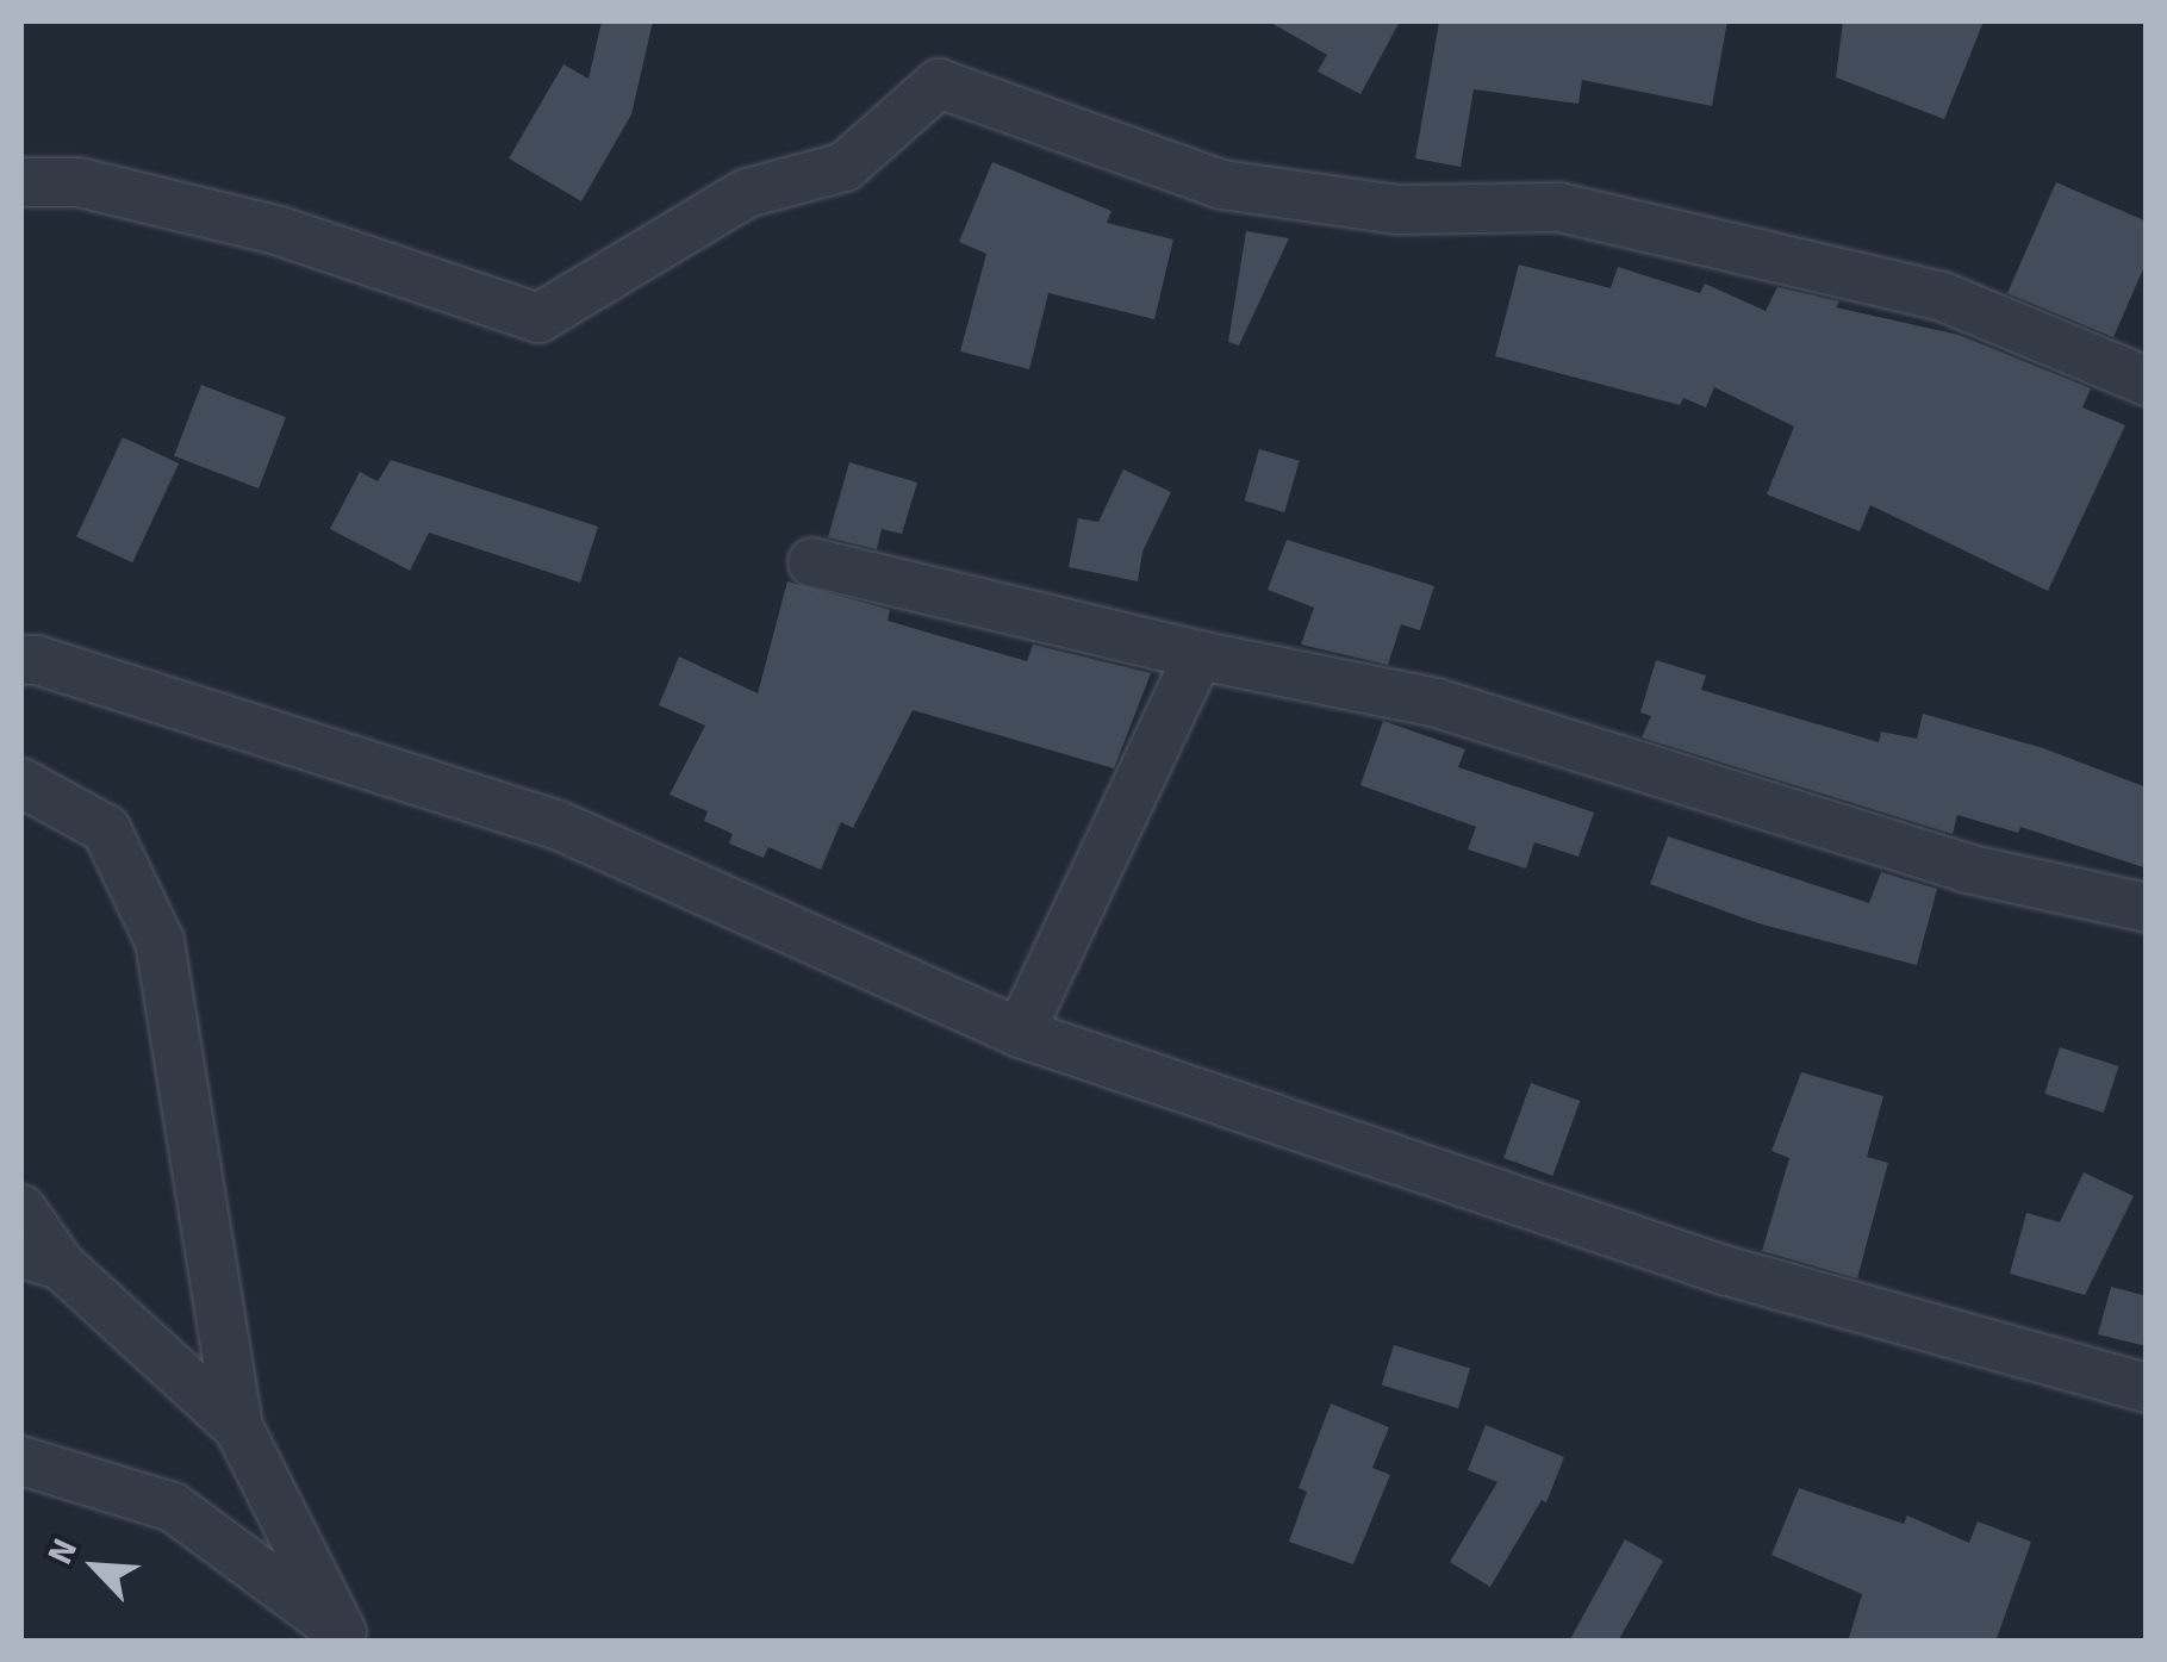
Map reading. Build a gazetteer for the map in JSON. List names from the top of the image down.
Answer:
{
  "north": "top left"
}
